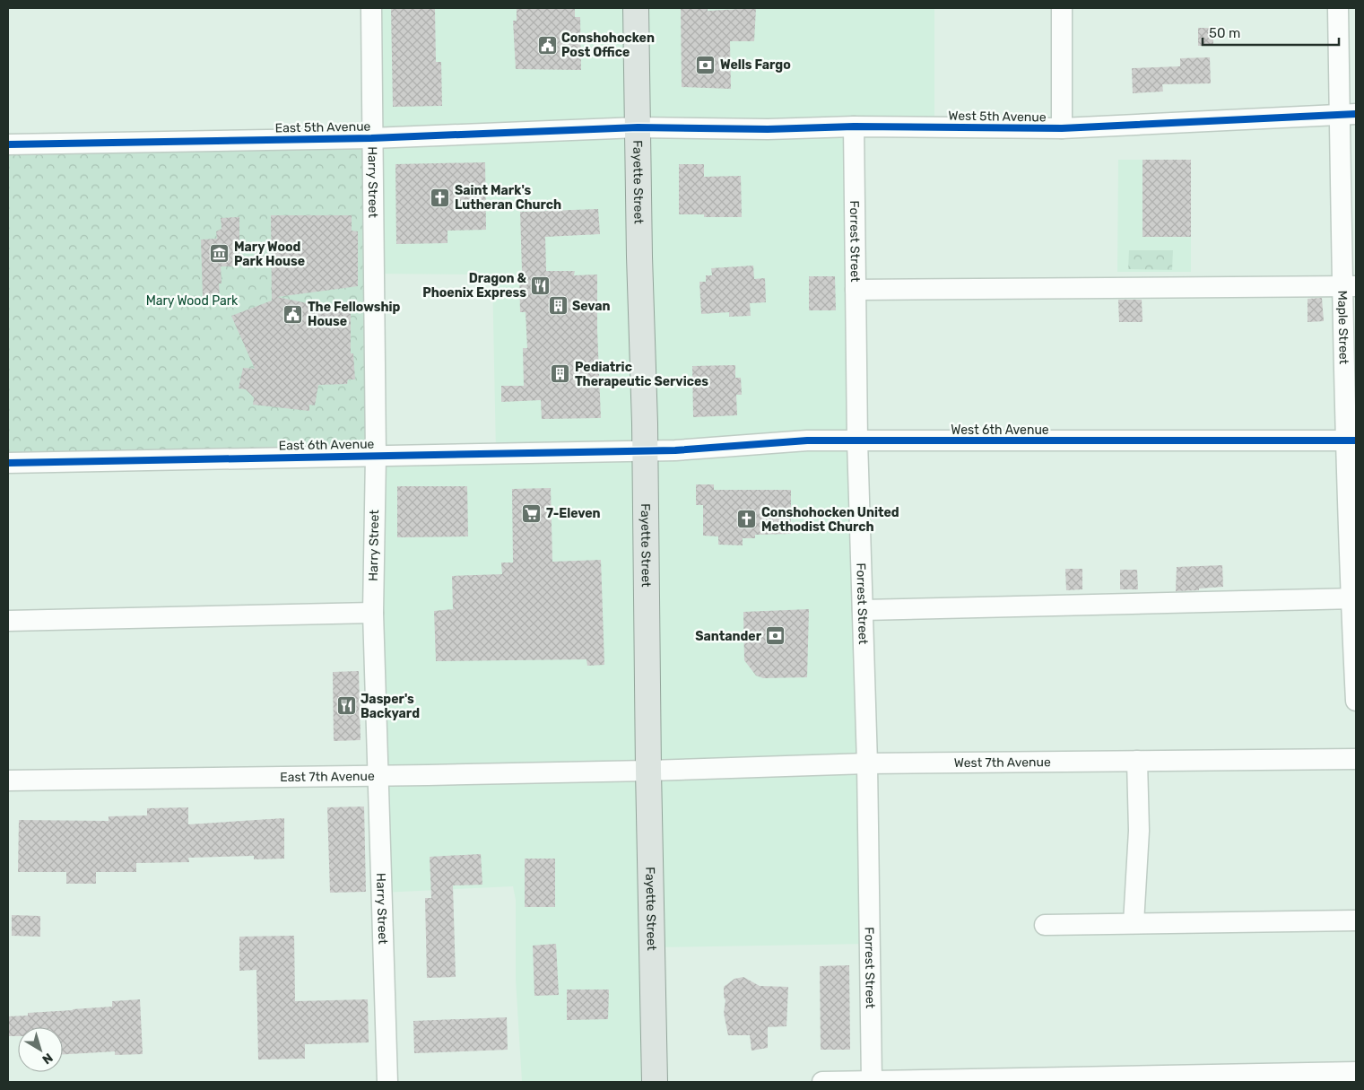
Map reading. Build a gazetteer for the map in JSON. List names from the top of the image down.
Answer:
{
  "streets": {
    "main road": ["Fayette Street"],
    "street": [
      "West 5th Avenue",
      "East 5th Avenue",
      "Harry Street",
      "Forrest Street",
      "Maple Street",
      "West 6th Avenue",
      "East 6th Avenue",
      "West 7th Avenue",
      "East 7th Avenue"
    ]
  },
  "crossings": [
    ["West 5th Avenue", "East 5th Avenue"],
    ["West 5th Avenue", "Fayette Street"],
    ["West 5th Avenue", "Forrest Street"],
    ["West 5th Avenue", "Maple Street"],
    ["East 5th Avenue", "Harry Street"],
    ["East 5th Avenue", "Fayette Street"],
    ["Harry Street", "East 6th Avenue"],
    ["Harry Street", "East 7th Avenue"],
    ["Fayette Street", "West 6th Avenue"],
    ["Fayette Street", "East 6th Avenue"],
    ["Fayette Street", "West 7th Avenue"],
    ["Fayette Street", "East 7th Avenue"],
    ["Forrest Street", "West 6th Avenue"],
    ["Forrest Street", "West 7th Avenue"],
    ["Maple Street", "West 6th Avenue"],
    ["West 6th Avenue", "East 6th Avenue"],
    ["West 7th Avenue", "East 7th Avenue"]
  ],
  "parks": ["Mary Wood Park"],
  "places": {
    "public building": ["Conshohocken Post Office", "The Fellowship House"],
    "bank": ["Wells Fargo", "Santander"],
    "church": ["Saint Mark's Lutheran Church", "Conshohocken United Methodist Church"],
    "museum": ["Mary Wood Park House"],
    "restaurant": ["Dragon & Phoenix Express", "Jasper's Backyard"],
    "building": ["Sevan", "Pediatric Therapeutic Services"],
    "supermarket": ["7-Eleven"]
  },
  "scale_bar": "50 m",
  "north": "bottom right"
}
